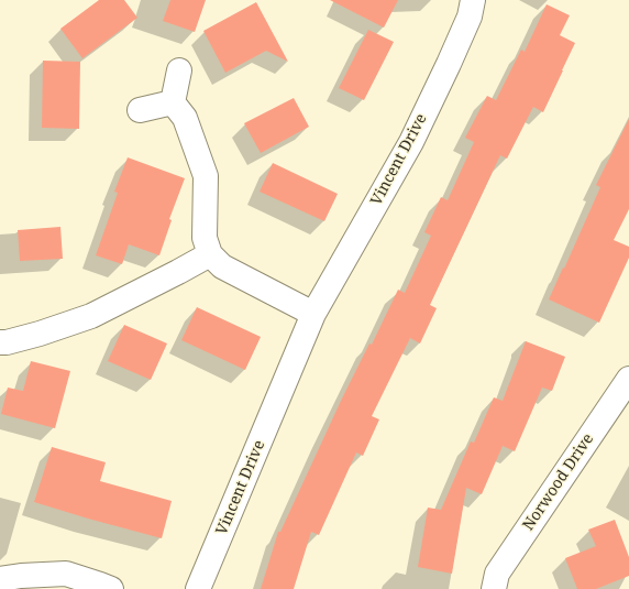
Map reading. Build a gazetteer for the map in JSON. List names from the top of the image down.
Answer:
{
  "streets": {
    "street": ["Vincent Drive", "Norwood Drive"]
  }
}
